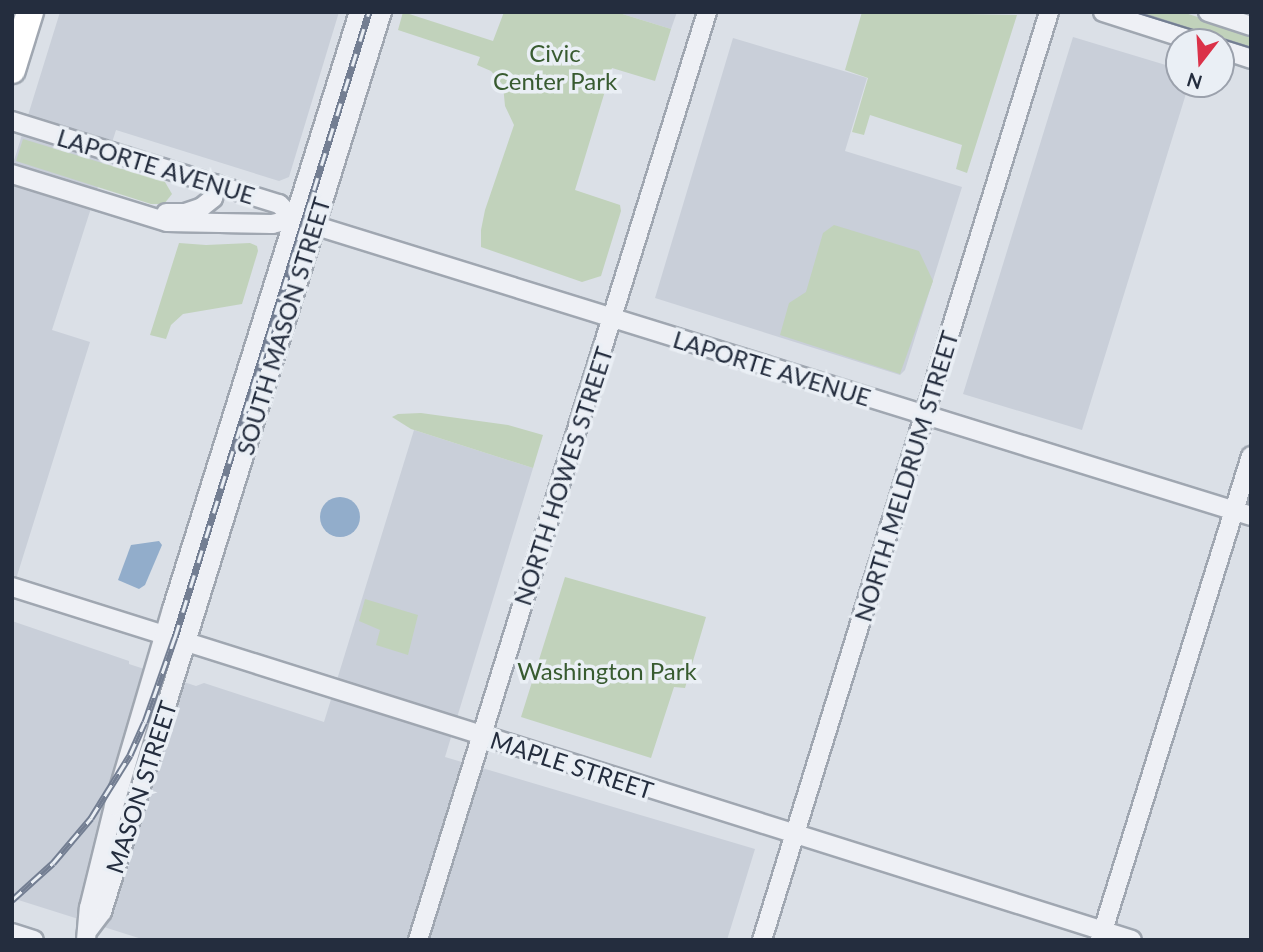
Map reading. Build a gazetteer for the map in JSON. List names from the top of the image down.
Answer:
{
  "streets": {
    "street": [
      "LAPORTE AVENUE",
      "SOUTH MASON STREET",
      "NORTH HOWES STREET",
      "NORTH MELDRUM STREET",
      "MAPLE STREET",
      "MASON STREET"
    ]
  },
  "crossings": [
    ["LAPORTE AVENUE", "SOUTH MASON STREET"],
    ["LAPORTE AVENUE", "NORTH HOWES STREET"],
    ["LAPORTE AVENUE", "NORTH MELDRUM STREET"],
    ["LAPORTE AVENUE", "MASON STREET"],
    ["SOUTH MASON STREET", "MAPLE STREET"],
    ["SOUTH MASON STREET", "MASON STREET"],
    ["NORTH HOWES STREET", "MAPLE STREET"],
    ["NORTH MELDRUM STREET", "MAPLE STREET"],
    ["MAPLE STREET", "MASON STREET"]
  ],
  "parks": ["Civic Center Park", "Washington Park"],
  "north": "bottom"
}
